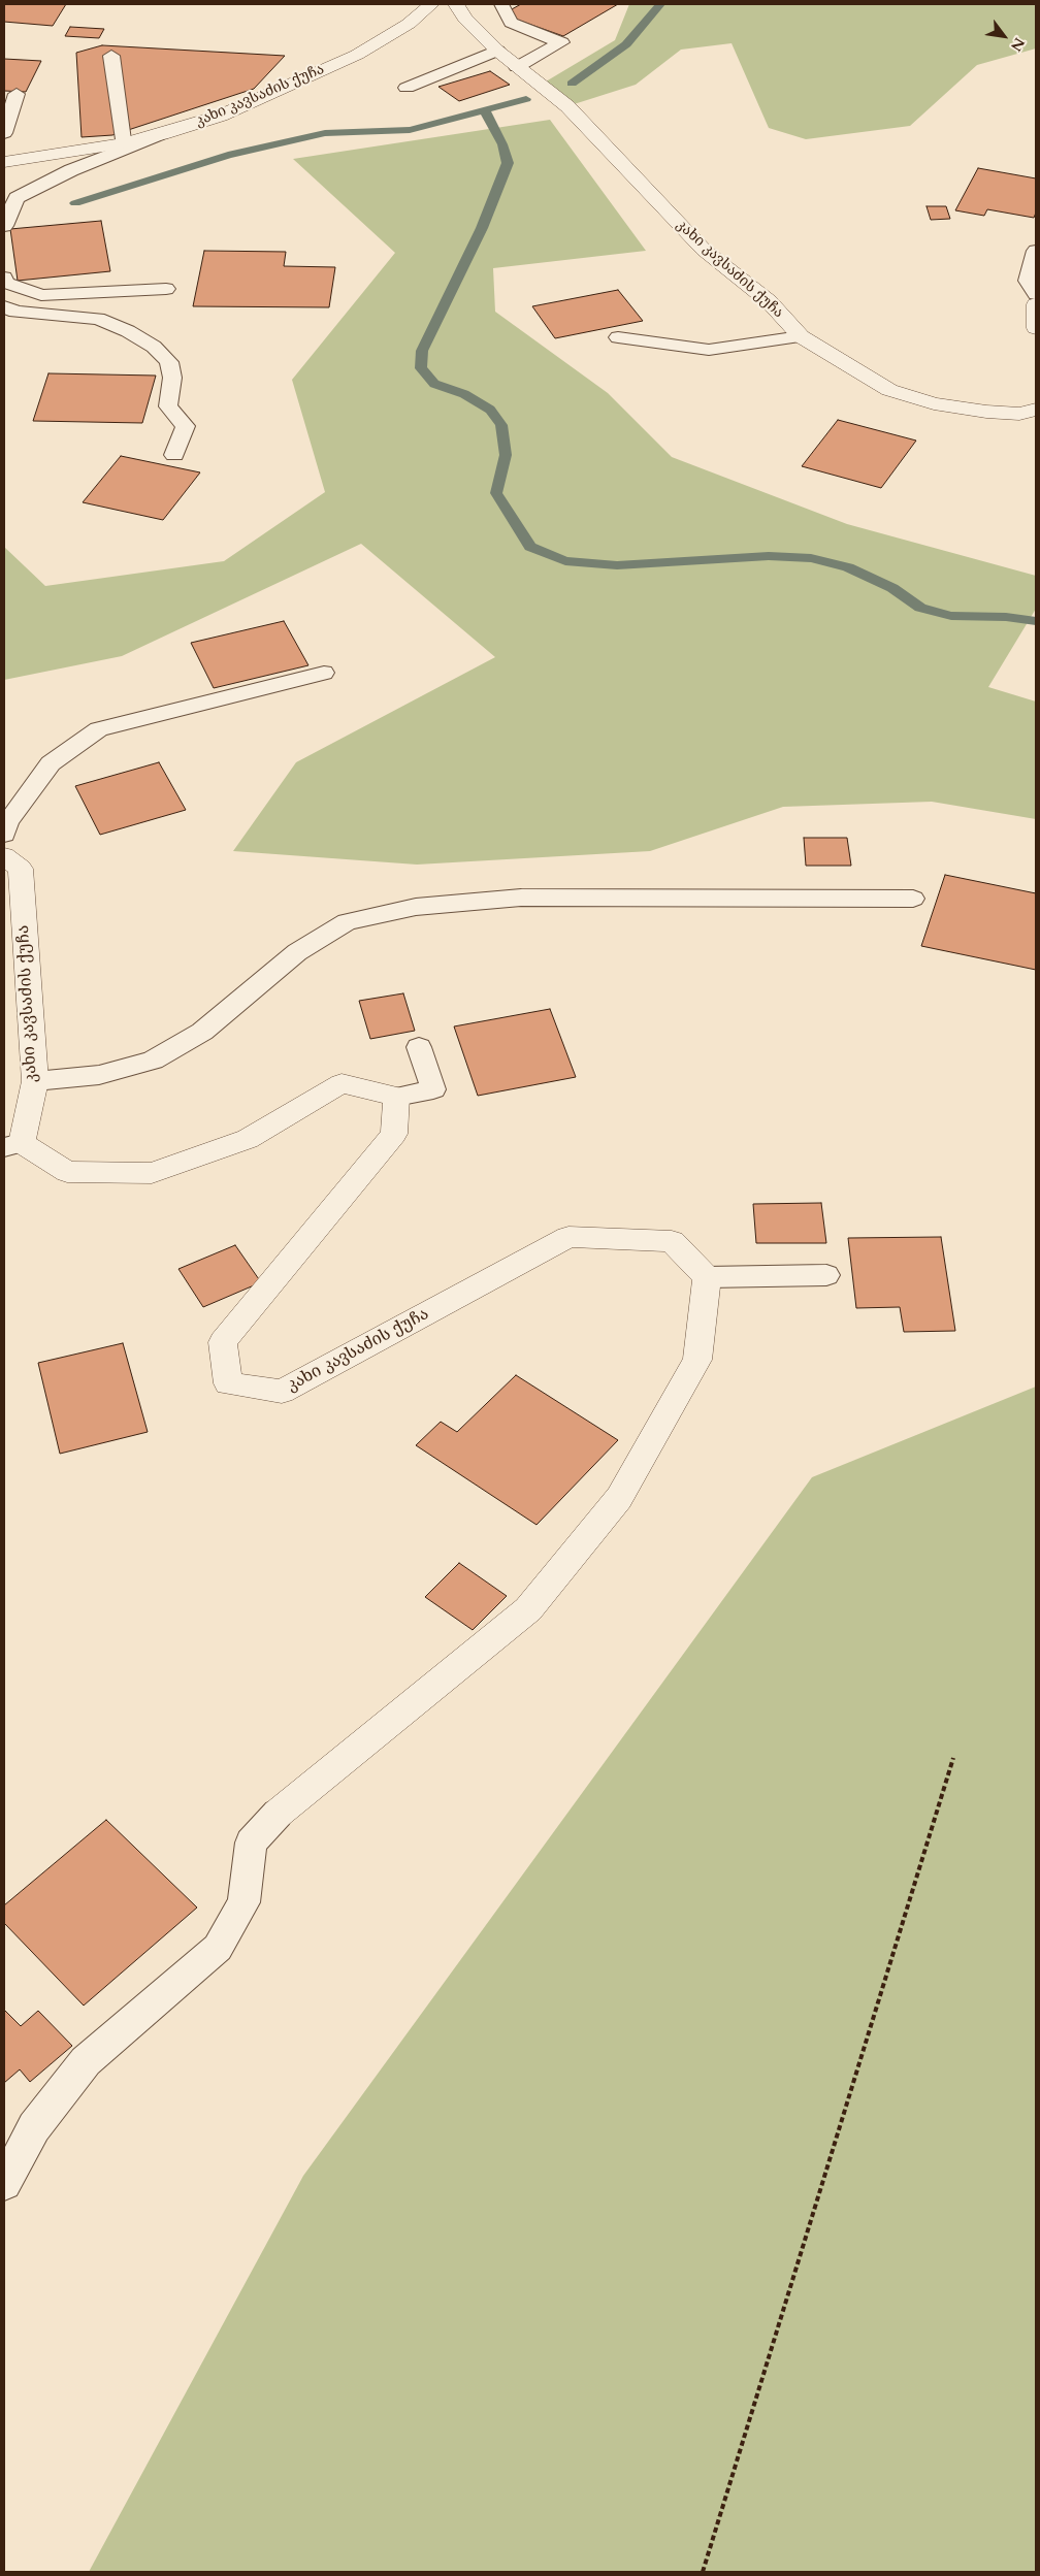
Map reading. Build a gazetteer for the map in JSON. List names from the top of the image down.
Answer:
{
  "streets": {
    "street": ["კახი კავსაძის ქუჩა"]
  },
  "north": "bottom right"
}
